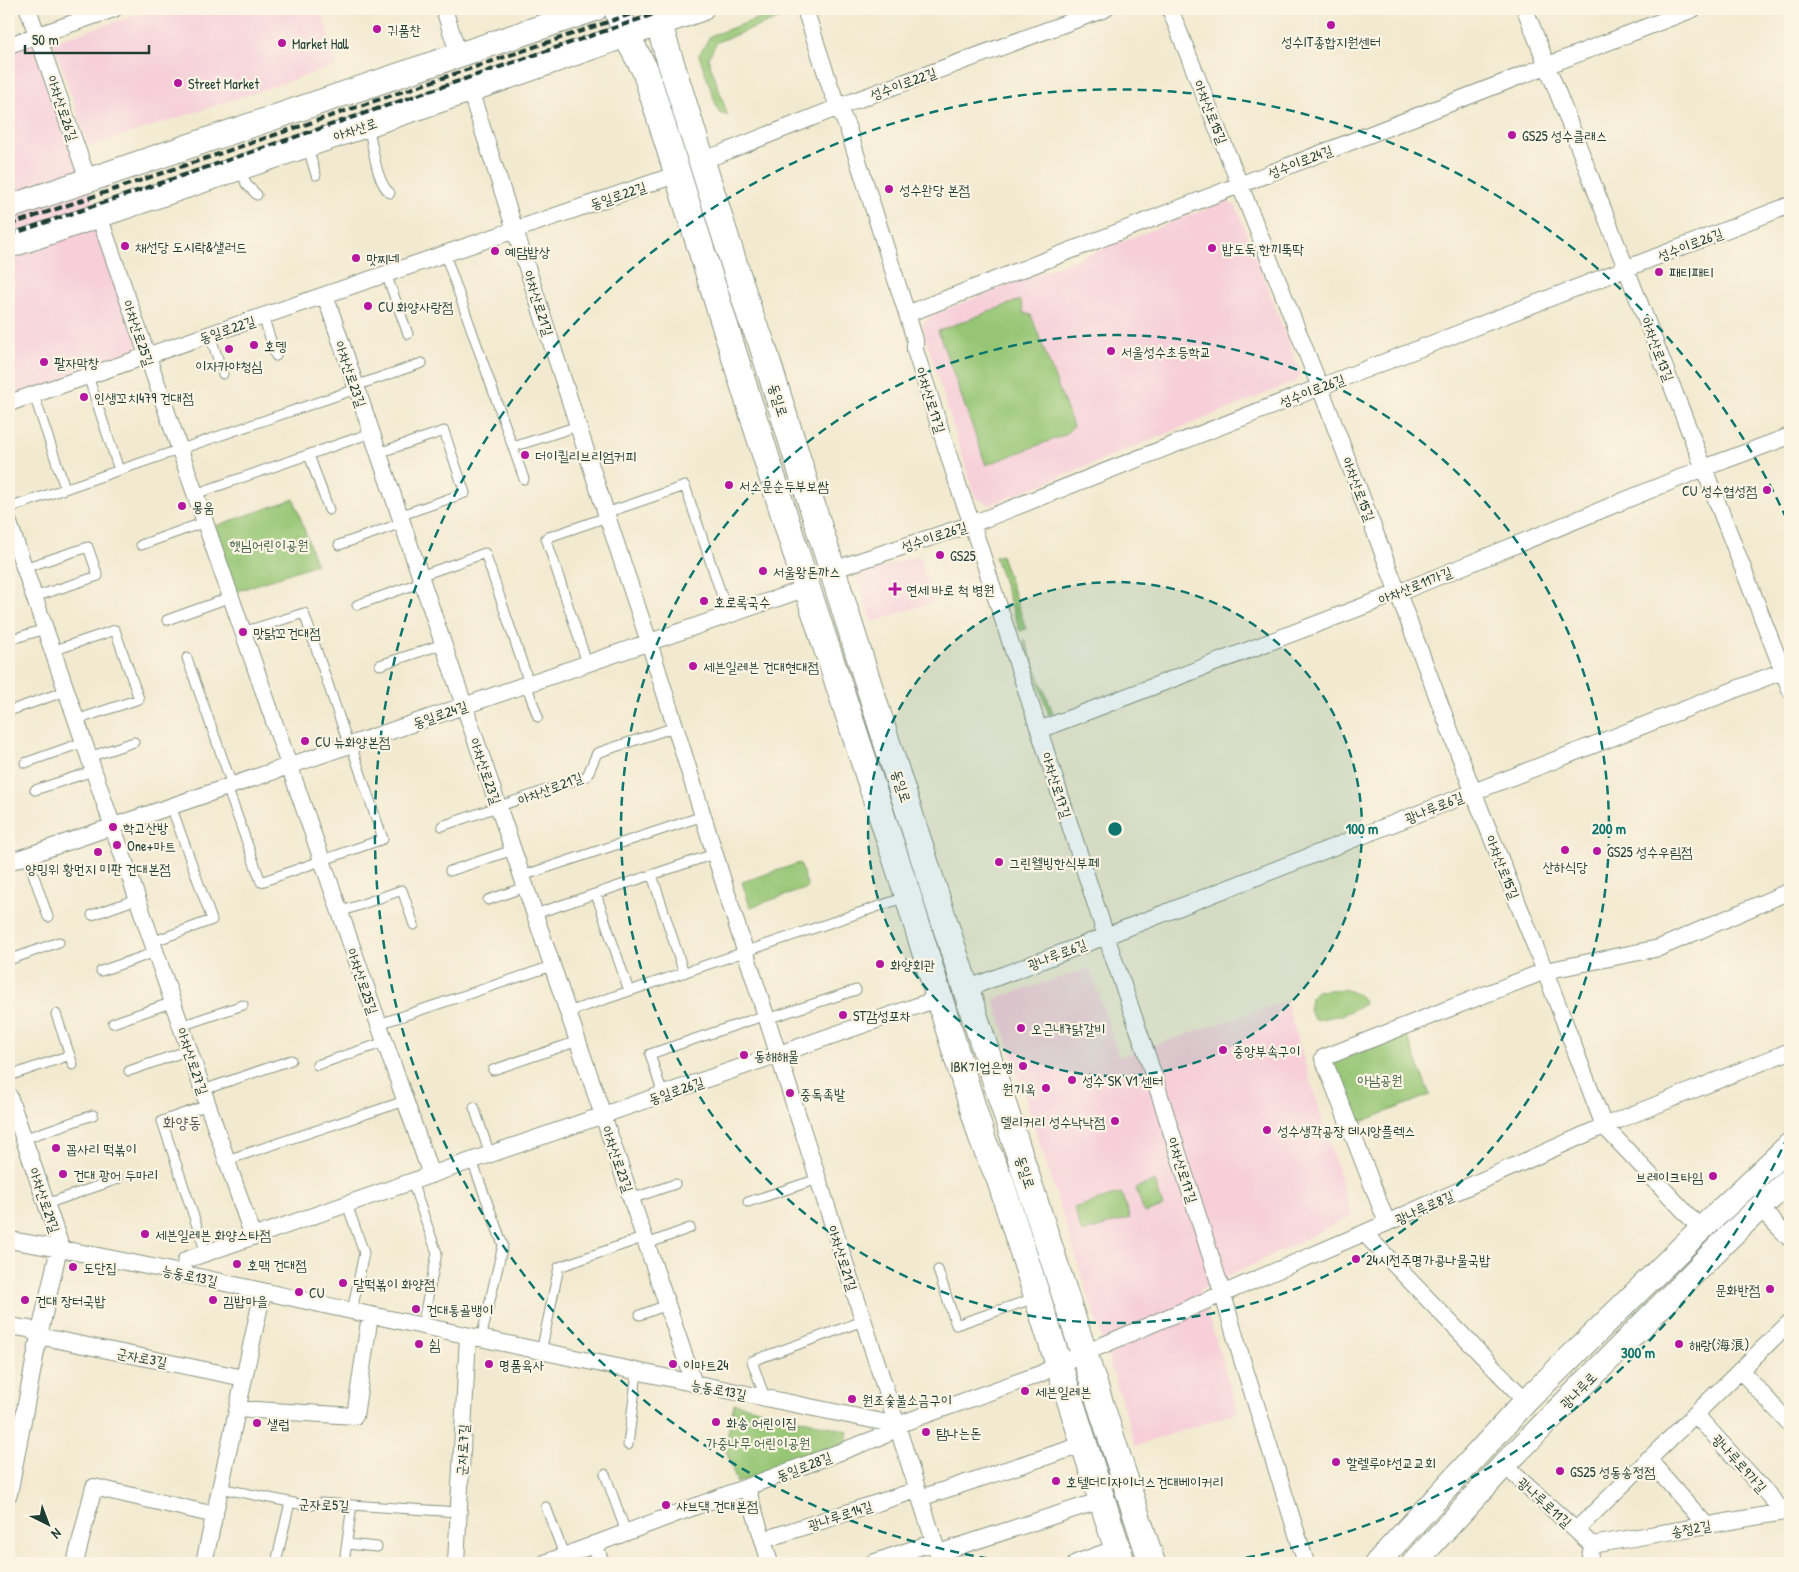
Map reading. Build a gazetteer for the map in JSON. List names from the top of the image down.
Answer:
{
  "streets": {
    "main road": [
      "아차산로",
      "동일로",
      "광나루로",
      "광나루로11길"
    ],
    "street": [
      "성수이로22길",
      "아차산로26길",
      "아차산로15길",
      "성수이로24길",
      "동일로22길",
      "성수이로26길",
      "아차산로21길",
      "아차산로25길",
      "아차산로13길",
      "아차산로23길",
      "아차산로17길",
      "아차산로11가길",
      "동일로24길",
      "광나루로6길",
      "아차산로27길",
      "동일로26길",
      "아차산로29길",
      "광나루로8길",
      "능동로13길",
      "군자로3길",
      "군자로7길",
      "광나루로9가길",
      "동일로28길",
      "광나루로14길",
      "송정2길"
    ],
    "lane": ["군자로5길"]
  },
  "crossings": [
    ["성수이로22길", "동일로"],
    ["성수이로22길", "아차산로17길"],
    ["아차산로15길", "성수이로24길"],
    ["아차산로15길", "성수이로26길"],
    ["아차산로15길", "아차산로11가길"],
    ["아차산로15길", "광나루로6길"],
    ["아차산로15길", "광나루로8길"],
    ["아차산로15길", "광나루로"],
    ["아차산로", "아차산로21길"],
    ["아차산로", "아차산로25길"],
    ["아차산로", "동일로"],
    ["성수이로24길", "아차산로13길"],
    ["성수이로24길", "아차산로17길"],
    ["동일로22길", "아차산로21길"],
    ["동일로22길", "아차산로25길"],
    ["동일로22길", "아차산로23길"],
    ["동일로22길", "동일로"],
    ["성수이로26길", "아차산로13길"],
    ["성수이로26길", "동일로"],
    ["성수이로26길", "아차산로17길"],
    ["아차산로21길", "아차산로23길"],
    ["아차산로21길", "동일로24길"],
    ["아차산로21길", "동일로26길"],
    ["아차산로21길", "능동로13길"],
    ["아차산로21길", "동일로28길"],
    ["아차산로21길", "광나루로14길"],
    ["아차산로25길", "동일로24길"],
    ["아차산로25길", "동일로26길"],
    ["아차산로13길", "아차산로11가길"],
    ["아차산로13길", "광나루로6길"],
    ["아차산로23길", "동일로24길"],
    ["아차산로23길", "동일로26길"],
    ["아차산로23길", "능동로13길"],
    ["동일로", "동일로24길"],
    ["동일로", "광나루로6길"],
    ["동일로", "동일로26길"],
    ["동일로", "광나루로8길"],
    ["동일로", "동일로28길"],
    ["아차산로17길", "아차산로11가길"],
    ["아차산로17길", "광나루로6길"],
    ["아차산로17길", "광나루로8길"],
    ["동일로24길", "아차산로27길"],
    ["아차산로27길", "동일로26길"],
    ["동일로26길", "능동로13길"],
    ["아차산로29길", "능동로13길"],
    ["광나루로8길", "동일로28길"],
    ["능동로13길", "군자로7길"],
    ["능동로13길", "동일로28길"],
    ["광나루로", "광나루로11길"],
    ["군자로7길", "군자로5길"],
    ["광나루로9가길", "송정2길"],
    ["광나루로11길", "송정2길"]
  ],
  "districts": ["화양동"],
  "parks": ["햇님어린이공원", "아남공원", "가중나무 어린이공원"],
  "places": {
    "other": [
      "성수IT종합지원센터",
      "귀품찬",
      "Market Hall",
      "Street Market",
      "GS25 성수클래스",
      "성수완당 본점",
      "채선당 도시락&샐러드",
      "밥도둑 한끼뚝딱",
      "예담밥상",
      "맛찌네",
      "패티패티",
      "CU 화양사랑점",
      "호뎅",
      "이자카야청심",
      "서울성수초등학교",
      "팔자막창",
      "인생꼬치479 건대점",
      "더이퀼리브리엄커피",
      "서소문순두부보쌈",
      "CU 성수협성점",
      "몽움",
      "GS25",
      "서울왕돈까스",
      "호로록국수",
      "맛닭꼬건대점",
      "세븐일레븐 건대현대점",
      "CU 뉴화양본점",
      "학고산방",
      "One+마트",
      "산하식당",
      "GS25 성수우림점",
      "양밍위 황먼지 미판 건대본점",
      "그린웰빙한식부페",
      "화양회관",
      "ST감성포차",
      "오근내7닭갈비",
      "중앙부속구이",
      "동해해물",
      "IBK기업은행",
      "성수 SK V1 센터",
      "원기옥",
      "중독족발",
      "델리커리 성수낙낙점",
      "성수생각공장 데시앙플렉스",
      "꼽사리 떡볶이",
      "건대 광어 두마리",
      "브레이크타임",
      "세븐일레븐 화양스타점",
      "24시전주명가콩나물국밥",
      "호맥 건대점",
      "도단집",
      "달떡볶이 화양점",
      "문화반점",
      "CU",
      "건대 장터국밥",
      "김밥마을",
      "건대통골뱅이",
      "쉼",
      "해랑(海浪)",
      "명품육사",
      "이마트24",
      "세븐일레븐",
      "원조숯불소금구이",
      "화송 어린이집",
      "샐럽",
      "탐나는돈",
      "할렐루야선교교회",
      "GS25 성동송정점",
      "호텔더디자이너스건대베이커리",
      "샤브댁 건대본점"
    ],
    "health": ["연세 바로 척 병원"]
  },
  "scale_bar": "50 m",
  "north": "bottom right",
  "rings": ["100 m", "200 m", "300 m"]
}
